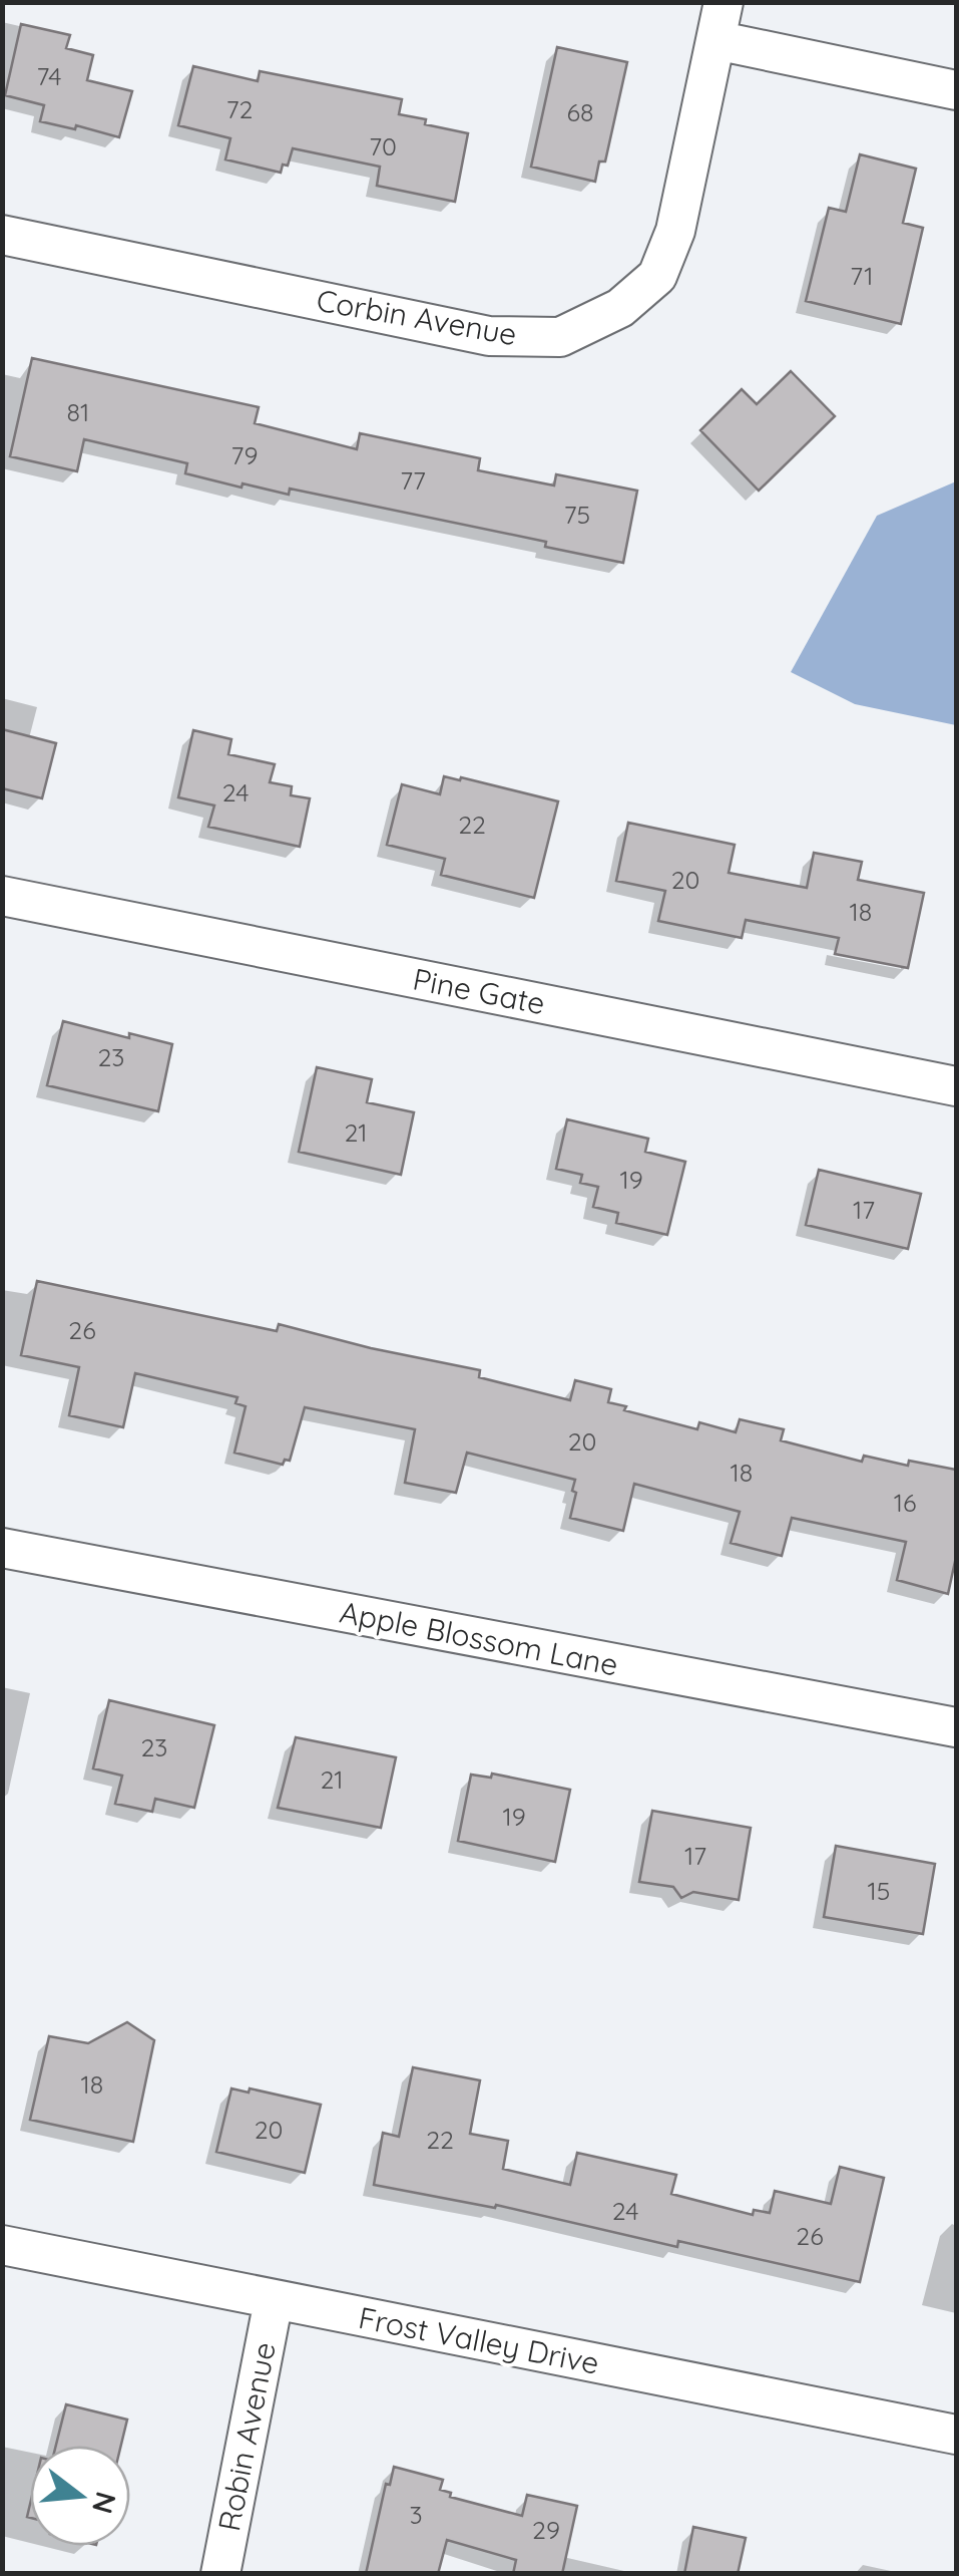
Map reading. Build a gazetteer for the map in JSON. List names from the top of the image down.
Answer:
{
  "streets": {
    "street": [
      "Corbin Avenue",
      "Pine Gate",
      "Apple Blossom Lane",
      "Frost Valley Drive",
      "Robin Avenue"
    ]
  },
  "crossings": [
    ["Frost Valley Drive", "Robin Avenue"]
  ],
  "house_numbers": [
    "74",
    "72",
    "68",
    "70",
    "71",
    "81",
    "79",
    "77",
    "75",
    "24",
    "22",
    "20",
    "18",
    "23",
    "21",
    "19",
    "17",
    "26",
    "20",
    "18",
    "16",
    "23",
    "21",
    "19",
    "17",
    "15",
    "18",
    "20",
    "22",
    "24",
    "26",
    "3",
    "29"
  ],
  "north": "right"
}
